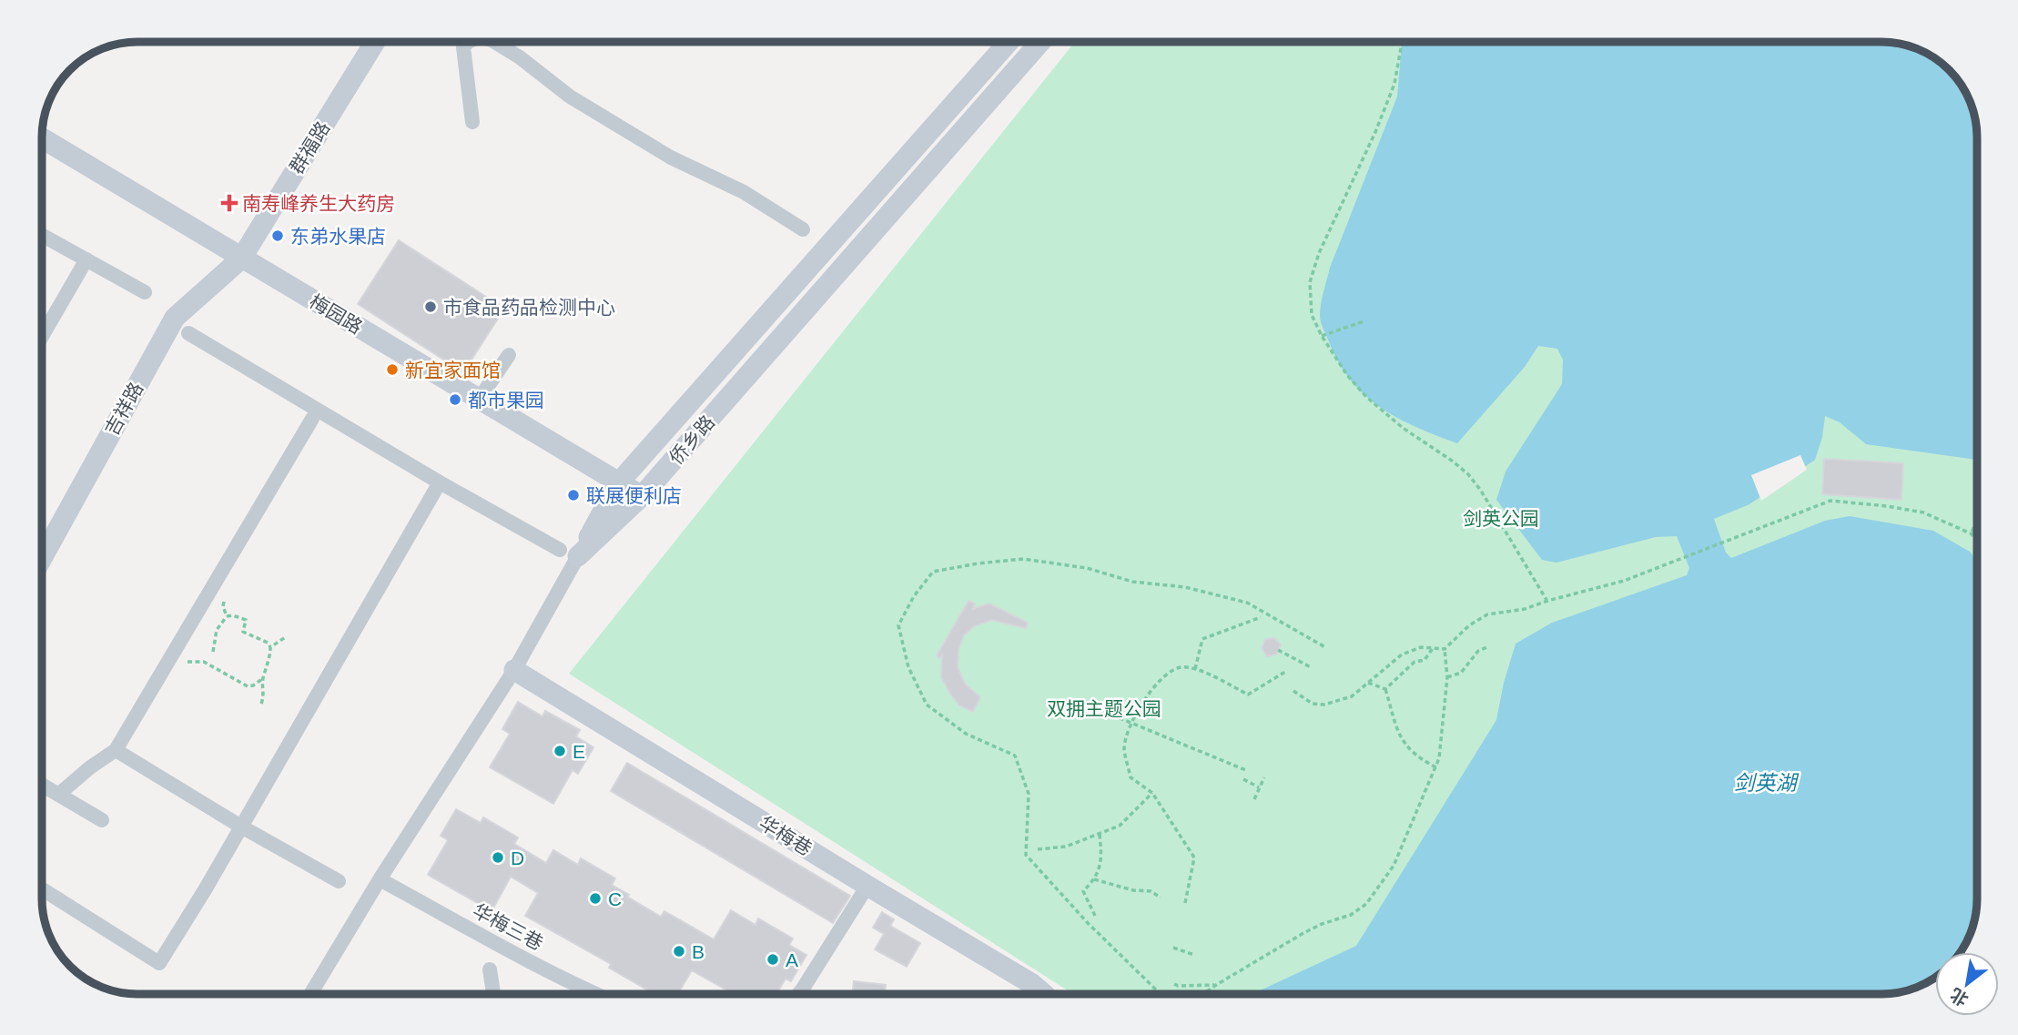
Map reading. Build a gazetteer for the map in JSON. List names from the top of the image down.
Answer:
{
  "streets": {
    "street": [
      "群福路",
      "梅园路",
      "吉祥路",
      "侨乡路",
      "华梅巷",
      "华梅三巷"
    ]
  },
  "crossings": [
    ["群福路", "梅园路"],
    ["群福路", "吉祥路"],
    ["梅园路", "吉祥路"],
    ["梅园路", "侨乡路"]
  ],
  "water": ["剑英湖"],
  "parks": ["剑英公园", "双拥主题公园"],
  "places": {
    "health": ["南寿峰养生大药房"],
    "other": [
      "东弟水果店",
      "市食品药品检测中心",
      "新宜家面馆",
      "都市果园",
      "联展便利店",
      "E",
      "D",
      "C",
      "B",
      "A"
    ]
  },
  "north": "bottom left"
}
